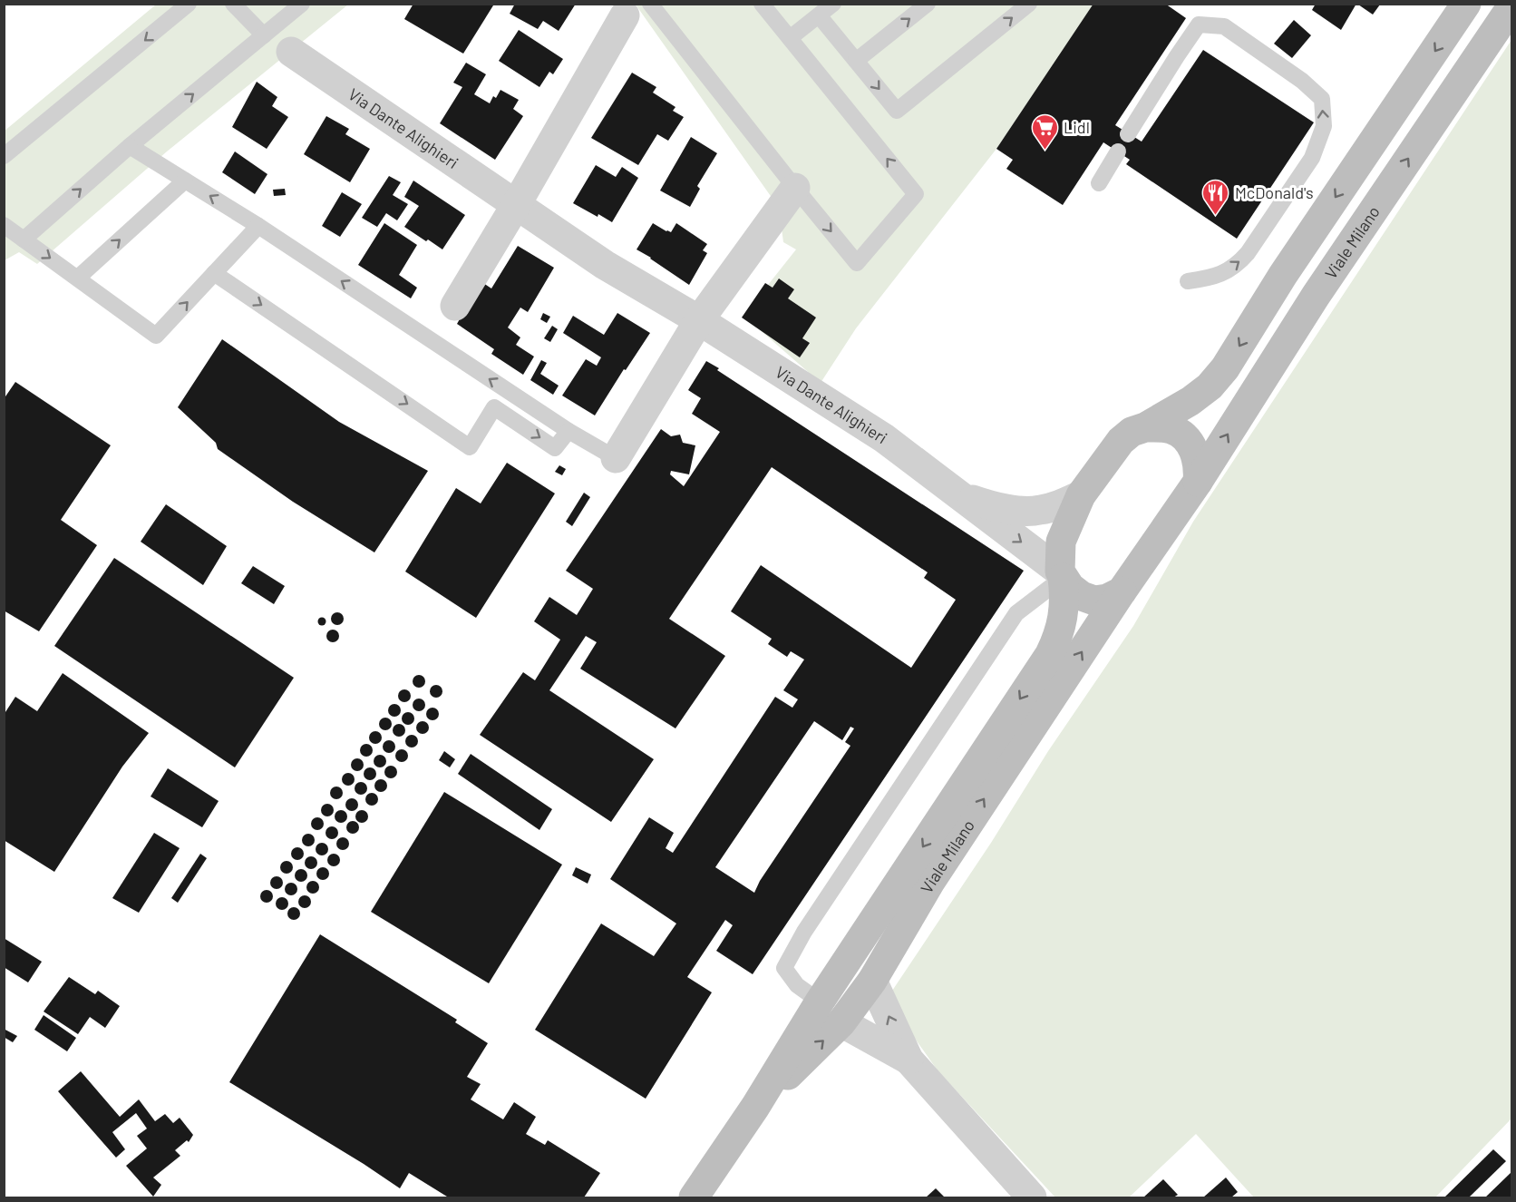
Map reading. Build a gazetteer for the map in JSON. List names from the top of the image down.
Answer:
{
  "streets": {
    "main road": ["Viale Milano"],
    "street": ["Via Dante Alighieri"]
  },
  "crossings": [
    ["Via Dante Alighieri", "Viale Milano"]
  ],
  "places": {
    "supermarket": ["Lidl"],
    "restaurant": ["McDonald's"]
  }
}
